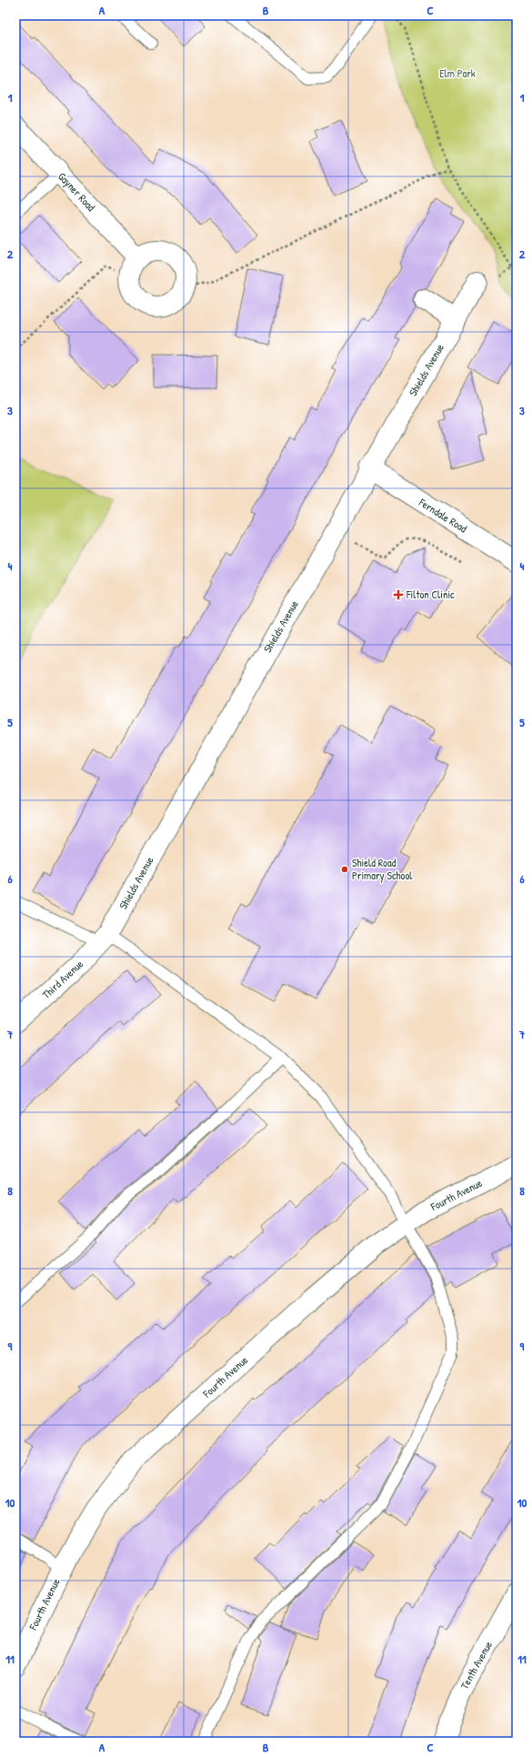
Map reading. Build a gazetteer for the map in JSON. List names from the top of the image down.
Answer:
{
  "streets": {
    "street": [
      "Gayner Road",
      "Shields Avenue",
      "Ferndale Road",
      "Third Avenue",
      "Fourth Avenue",
      "Tenth Avenue"
    ]
  },
  "crossings": [
    ["Shields Avenue", "Ferndale Road"],
    ["Shields Avenue", "Third Avenue"]
  ],
  "parks": ["Elm Park"],
  "places": {
    "health": ["Filton Clinic"],
    "other": ["Shield Road Primary School"]
  },
  "grid": {
    "columns": ["A", "B", "C"],
    "rows": [
      "1",
      "2",
      "3",
      "4",
      "5",
      "6",
      "7",
      "8",
      "9",
      "10",
      "11"
    ]
  }
}
